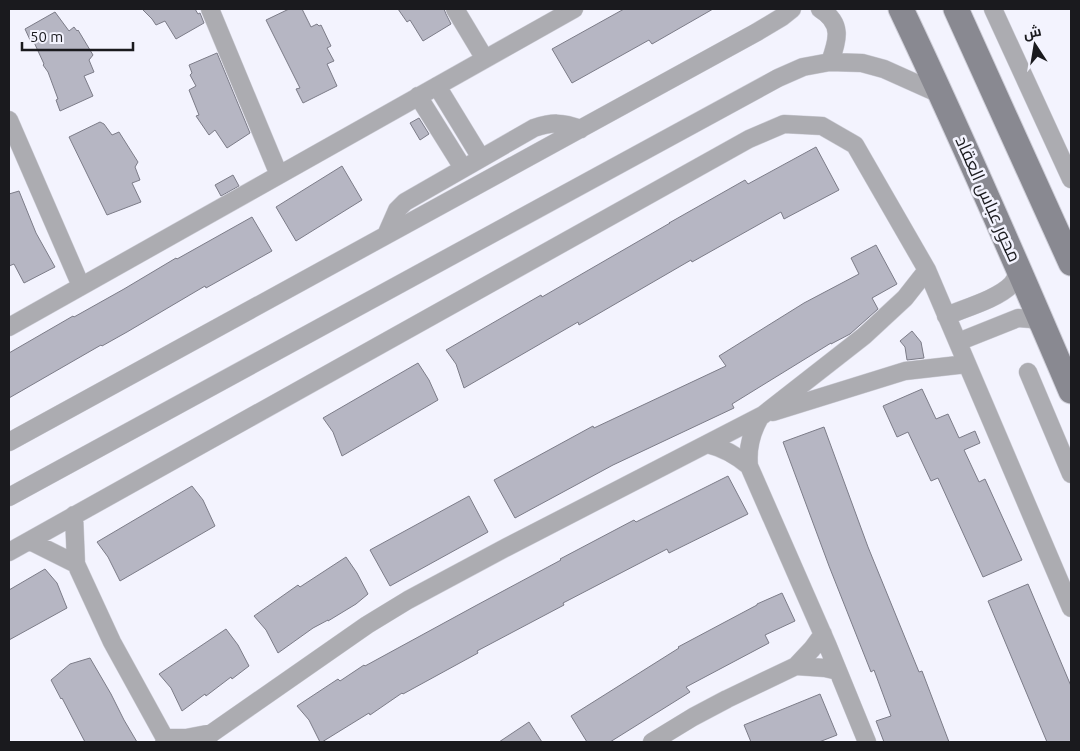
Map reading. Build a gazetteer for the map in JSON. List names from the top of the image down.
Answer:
{
  "streets": {
    "main road": ["محور عباس العقاد"]
  },
  "scale_bar": "50 m",
  "north": "top"
}
